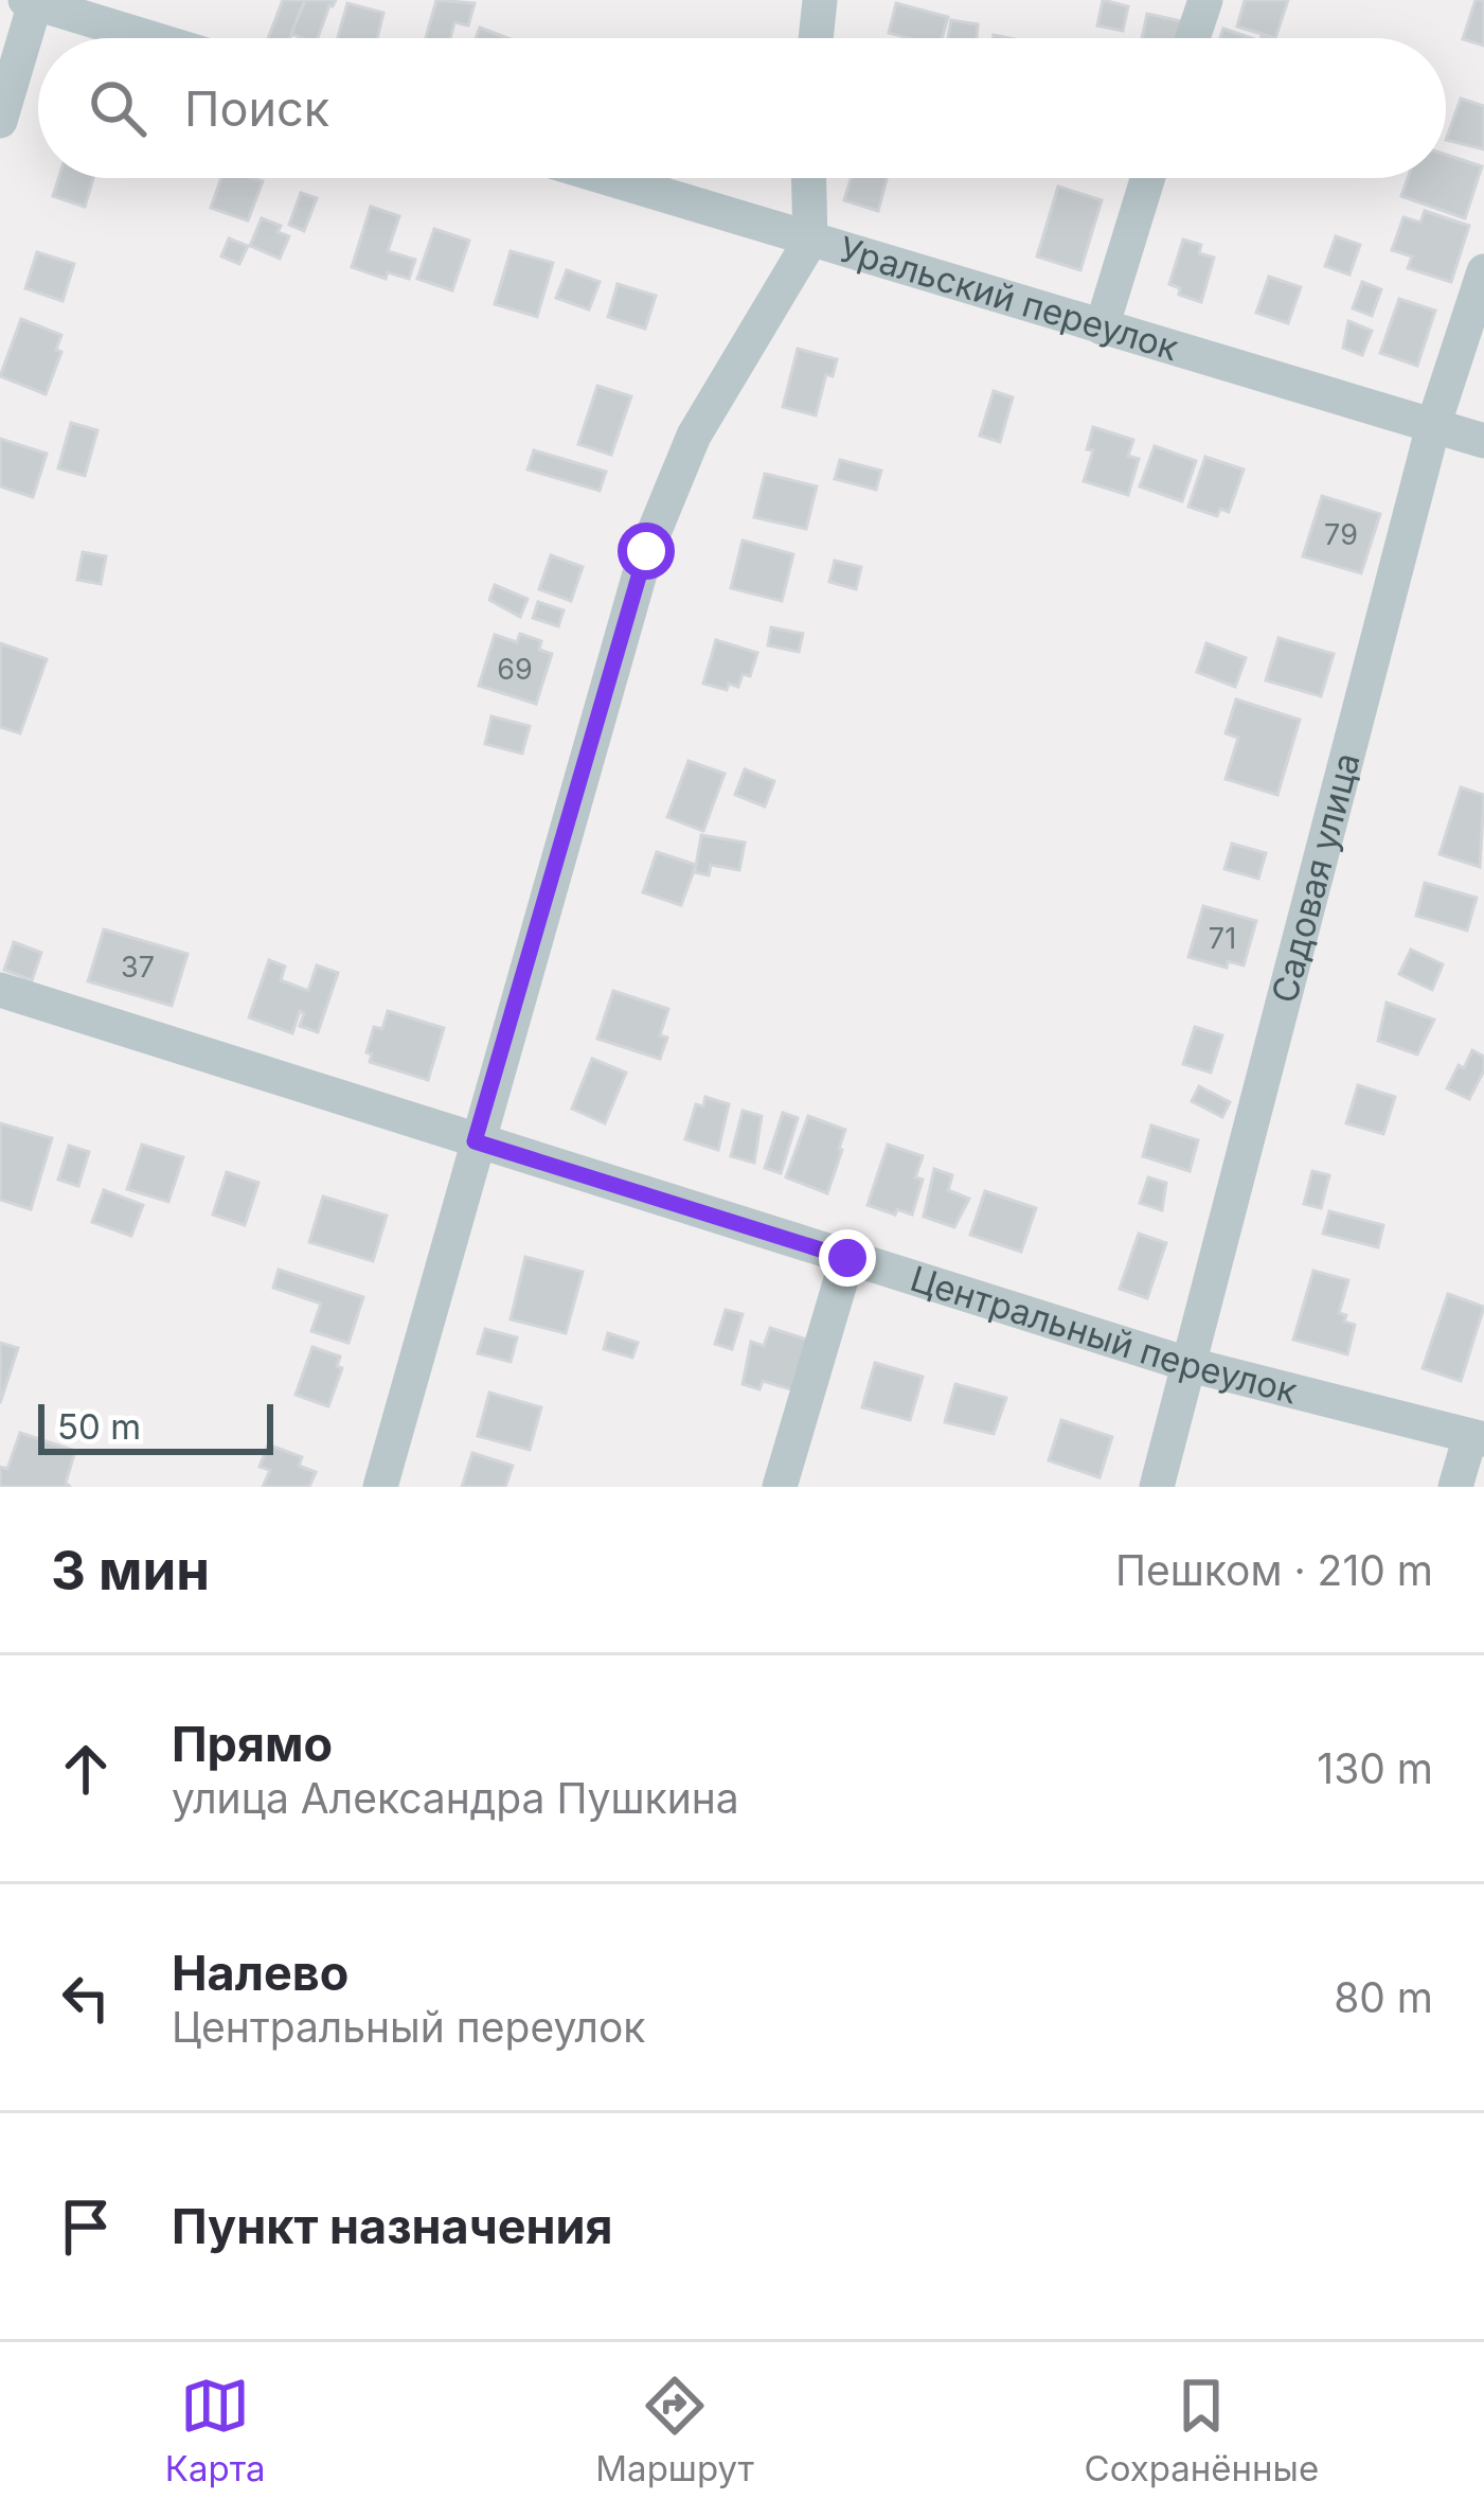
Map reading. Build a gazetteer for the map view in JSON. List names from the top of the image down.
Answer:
{
  "streets": {
    "street": ["Уральский переулок", "Садовая улица", "Центральный переулок"]
  },
  "crossings": [
    ["Уральский переулок", "Садовая улица"],
    ["Садовая улица", "Центральный переулок"]
  ],
  "house_numbers": [
    "79",
    "69",
    "71",
    "37"
  ],
  "scale_bar": "50 m",
  "page": {
    "search": "Поиск",
    "scale": "50 m",
    "heading": ["3 мин", "Пешком · 210 m"],
    "list": [
      ["Прямо", "улица Александра Пушкина", "130 m"],
      ["Налево", "Центральный переулок", "80 m"],
      "Пункт назначения"
    ],
    "nav": ["Карта", "Маршрут", "Сохранённые"]
  }
}
